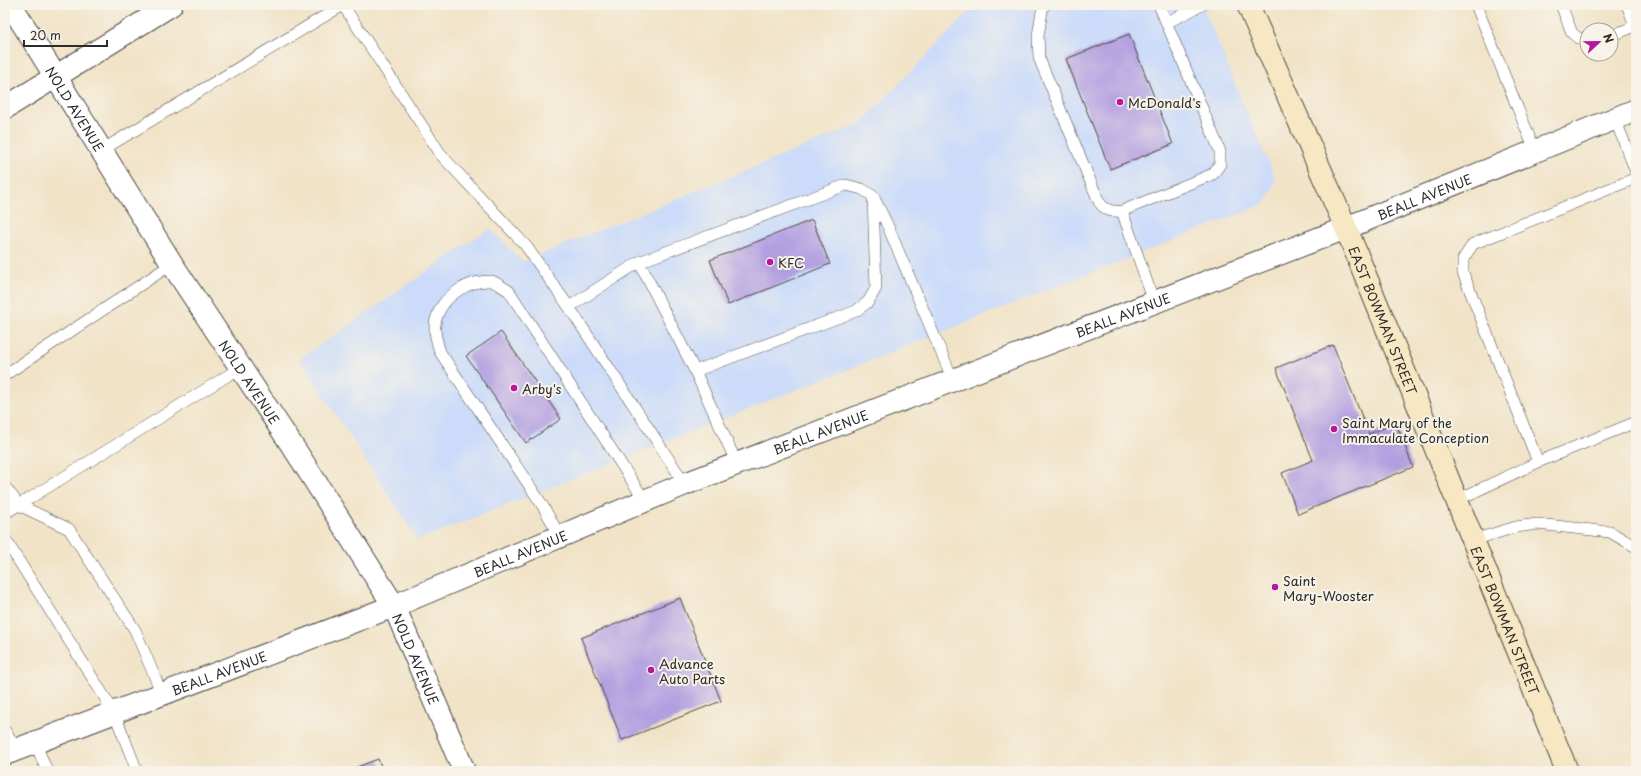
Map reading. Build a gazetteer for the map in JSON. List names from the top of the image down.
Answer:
{
  "streets": {
    "main road": ["EAST BOWMAN STREET"],
    "street": ["NOLD AVENUE", "BEALL AVENUE"]
  },
  "crossings": [
    ["NOLD AVENUE", "BEALL AVENUE"],
    ["BEALL AVENUE", "EAST BOWMAN STREET"]
  ],
  "places": [
    "McDonald's",
    "KFC",
    "Arby's",
    "Saint Mary of the Immaculate Conception",
    "Saint Mary-Wooster",
    "Advance Auto Parts"
  ],
  "scale_bar": "20 m",
  "north": "right"
}
